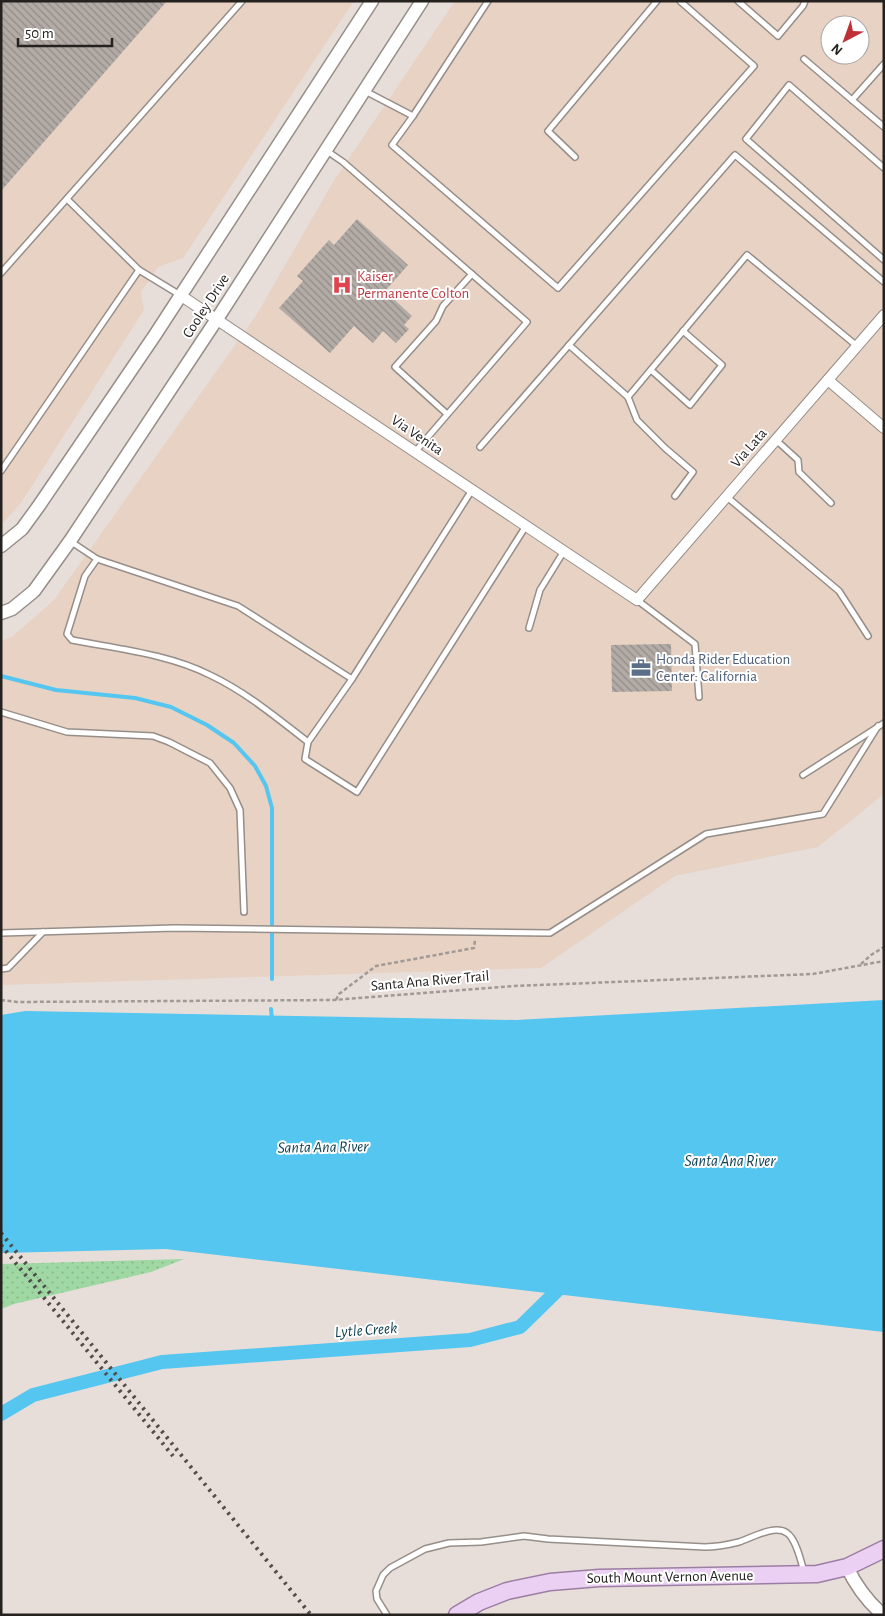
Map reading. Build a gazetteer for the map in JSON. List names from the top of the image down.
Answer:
{
  "streets": {
    "main road": ["South Mount Vernon Avenue"],
    "street": ["Cooley Drive", "Via Venita", "Via Lata"],
    "path": ["Santa Ana River Trail"]
  },
  "crossings": [
    ["Cooley Drive", "Via Venita"],
    ["Via Venita", "Via Lata"]
  ],
  "water": ["Santa Ana River", "Lytle Creek"],
  "places": {
    "hospital": ["Kaiser Permanente Colton"],
    "office": ["Honda Rider Education Center: California"]
  },
  "scale_bar": "50 m",
  "north": "bottom left"
}
